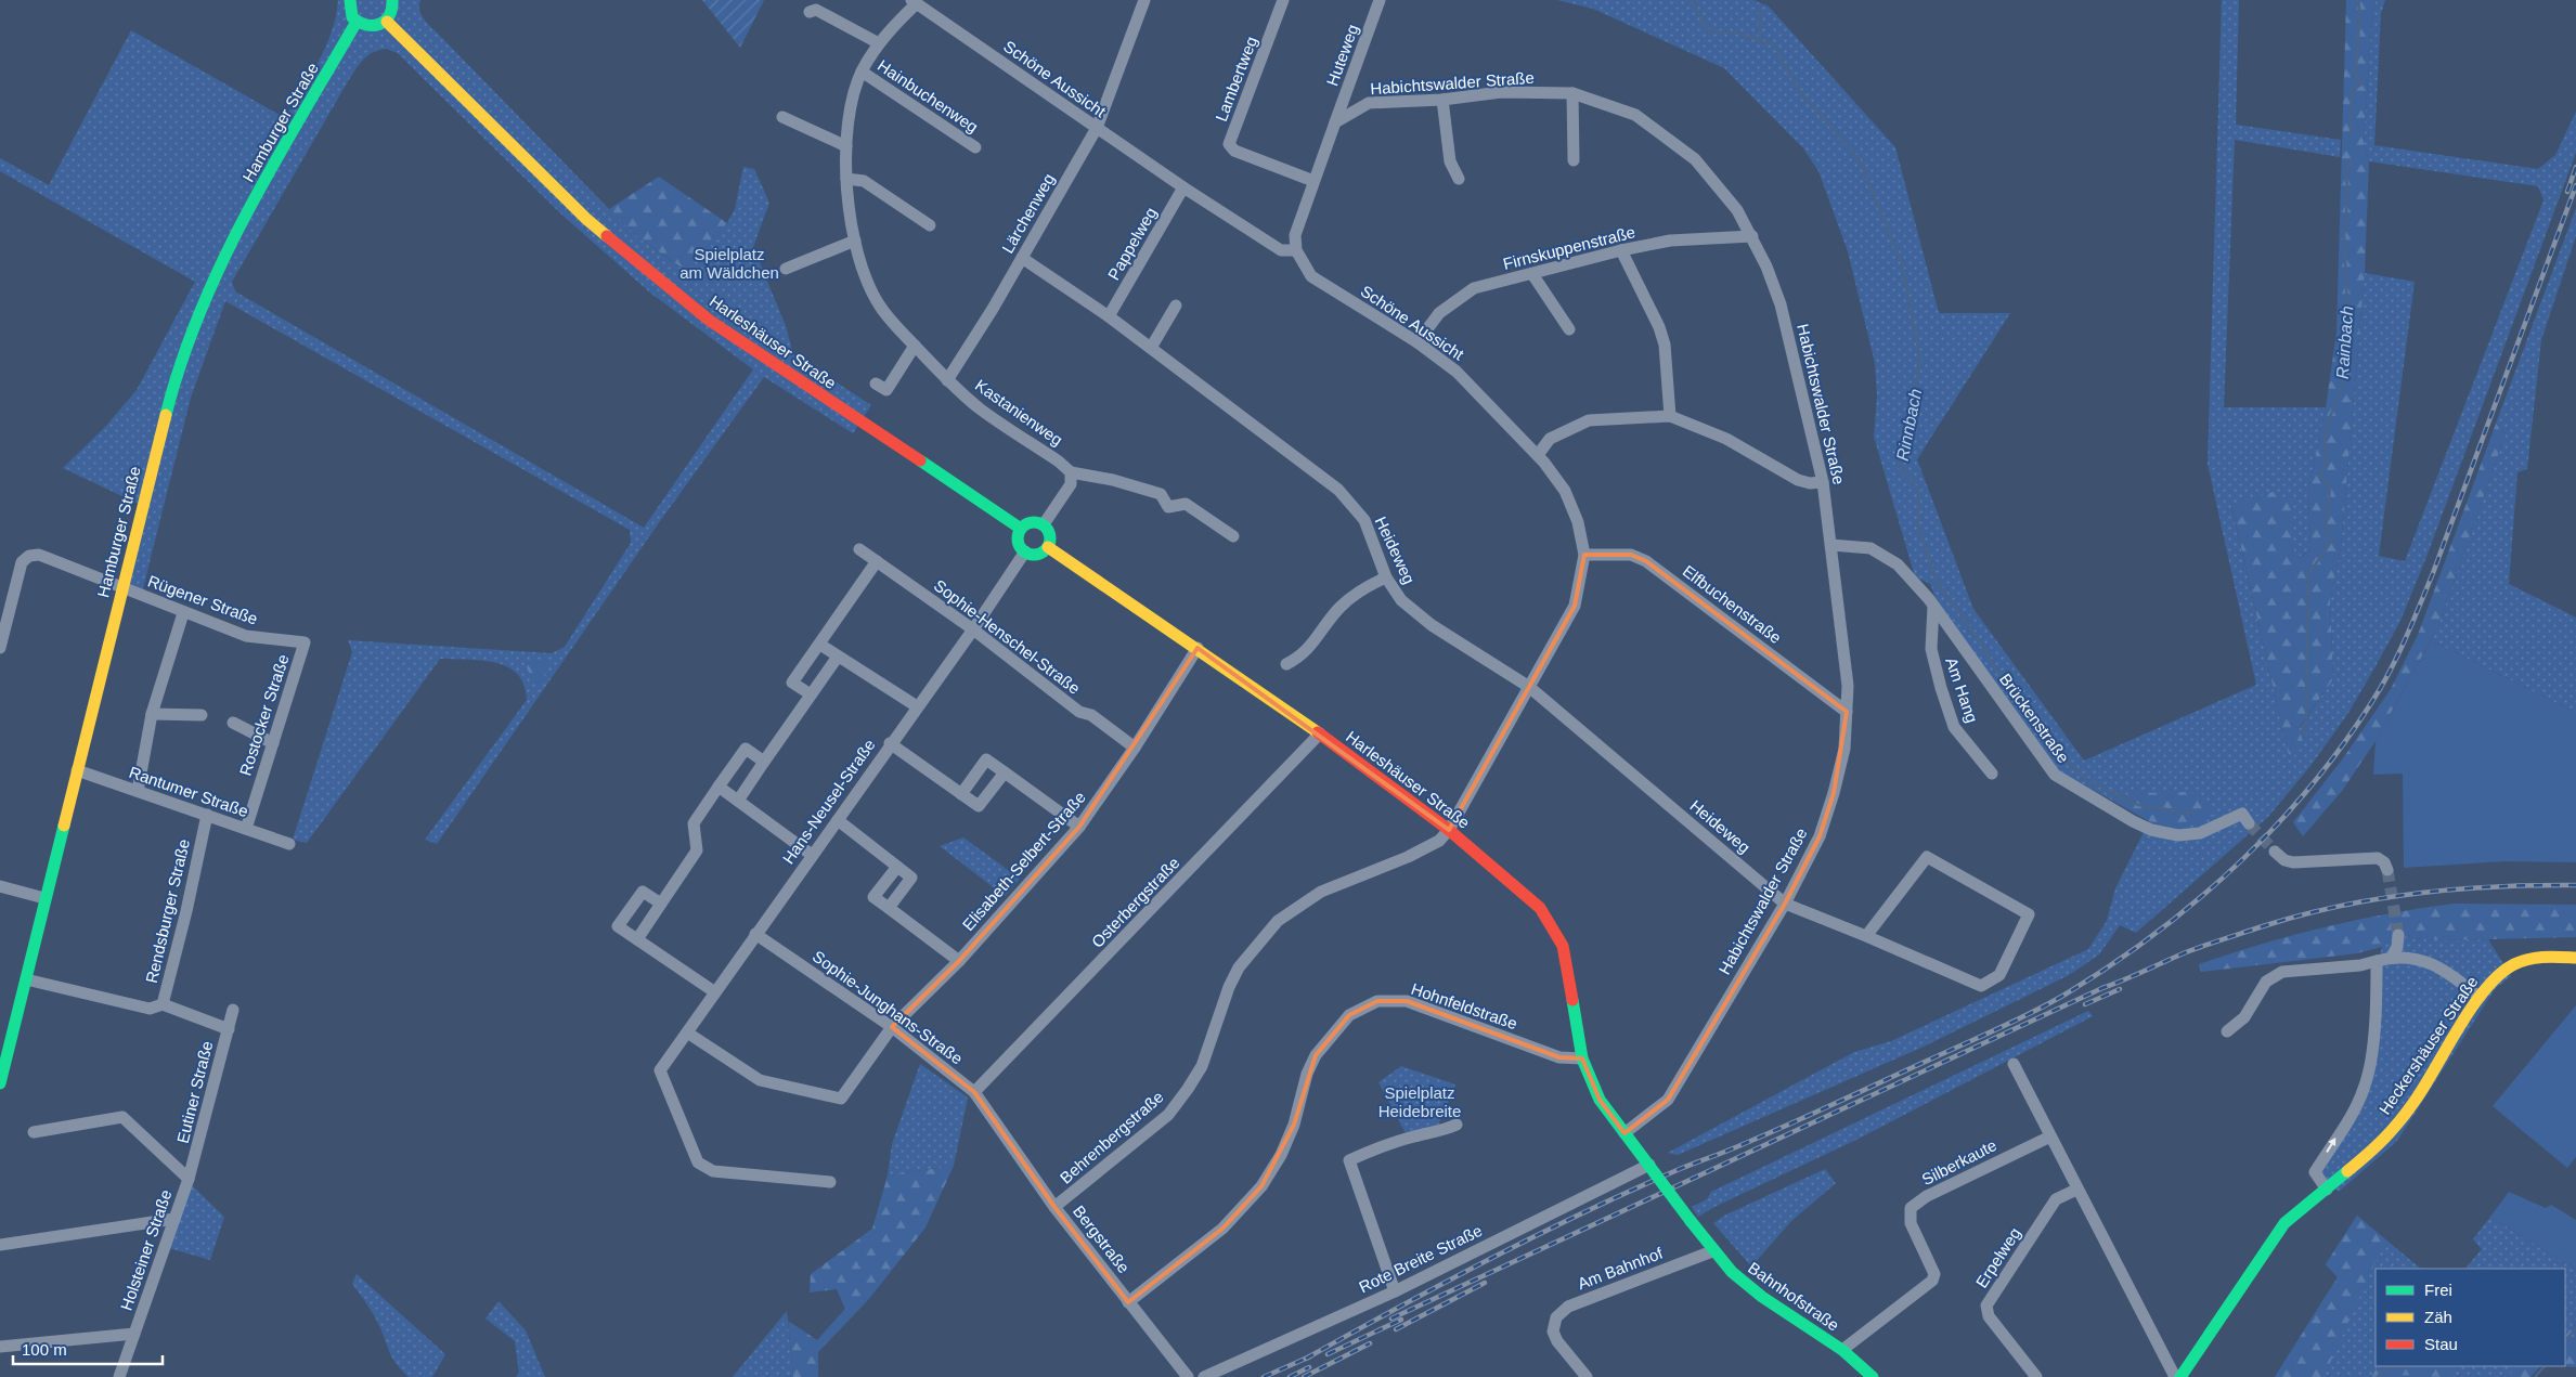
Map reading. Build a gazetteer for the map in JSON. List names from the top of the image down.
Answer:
{
  "streets": {
    "main road": [
      "Hamburger Straße",
      "Harleshäuser Straße",
      "Heckershäuser Straße",
      "Bahnhofstraße"
    ],
    "street": [
      "Huteweg",
      "Schöne Aussicht",
      "Lambertweg",
      "Habichtswalder Straße",
      "Hainbuchenweg",
      "Lärchenweg",
      "Pappelweg",
      "Firnskuppenstraße",
      "Kastanienweg",
      "Heideweg",
      "Rügener Straße",
      "Elfbuchenstraße",
      "Sophie-Henschel-Straße",
      "Am Hang",
      "Rostocker Straße",
      "Brückenstraße",
      "Rantumer Straße",
      "Hans-Neusel-Straße",
      "Elisabeth-Selbert-Straße",
      "Osterbergstraße",
      "Rendsburger Straße",
      "Hohnfeldstraße",
      "Sophie-Junghans-Straße",
      "Eutiner Straße",
      "Behrenbergstraße",
      "Silberkaute",
      "Bergstraße",
      "Holsteiner Straße",
      "Erpelweg",
      "Rote Breite Straße",
      "Am Bahnhof"
    ]
  },
  "crossings": [
    ["Huteweg", "Habichtswalder Straße"],
    ["Schöne Aussicht", "Lärchenweg"],
    ["Schöne Aussicht", "Pappelweg"],
    ["Schöne Aussicht", "Firnskuppenstraße"],
    ["Schöne Aussicht", "Harleshäuser Straße"],
    ["Schöne Aussicht", "Kastanienweg"],
    ["Schöne Aussicht", "Heideweg"],
    ["Schöne Aussicht", "Elfbuchenstraße"],
    ["Schöne Aussicht", "Behrenbergstraße"],
    ["Habichtswalder Straße", "Firnskuppenstraße"],
    ["Habichtswalder Straße", "Harleshäuser Straße"],
    ["Habichtswalder Straße", "Heideweg"],
    ["Habichtswalder Straße", "Elfbuchenstraße"],
    ["Habichtswalder Straße", "Brückenstraße"],
    ["Habichtswalder Straße", "Bahnhofstraße"],
    ["Hainbuchenweg", "Kastanienweg"],
    ["Hamburger Straße", "Rügener Straße"],
    ["Hamburger Straße", "Rantumer Straße"],
    ["Hamburger Straße", "Rendsburger Straße"],
    ["Lärchenweg", "Kastanienweg"],
    ["Lärchenweg", "Heideweg"],
    ["Pappelweg", "Heideweg"],
    ["Harleshäuser Straße", "Hans-Neusel-Straße"],
    ["Harleshäuser Straße", "Elisabeth-Selbert-Straße"],
    ["Harleshäuser Straße", "Osterbergstraße"],
    ["Harleshäuser Straße", "Hohnfeldstraße"],
    ["Harleshäuser Straße", "Behrenbergstraße"],
    ["Harleshäuser Straße", "Bahnhofstraße"],
    ["Rügener Straße", "Rostocker Straße"],
    ["Sophie-Henschel-Straße", "Hans-Neusel-Straße"],
    ["Sophie-Henschel-Straße", "Elisabeth-Selbert-Straße"],
    ["Am Hang", "Brückenstraße"],
    ["Rostocker Straße", "Rantumer Straße"],
    ["Rantumer Straße", "Rendsburger Straße"],
    ["Hans-Neusel-Straße", "Elisabeth-Selbert-Straße"],
    ["Hans-Neusel-Straße", "Sophie-Junghans-Straße"],
    ["Elisabeth-Selbert-Straße", "Sophie-Junghans-Straße"],
    ["Osterbergstraße", "Sophie-Junghans-Straße"],
    ["Osterbergstraße", "Bergstraße"],
    ["Rendsburger Straße", "Eutiner Straße"],
    ["Hohnfeldstraße", "Bergstraße"],
    ["Sophie-Junghans-Straße", "Bergstraße"],
    ["Eutiner Straße", "Holsteiner Straße"],
    ["Behrenbergstraße", "Bergstraße"],
    ["Silberkaute", "Bahnhofstraße"],
    ["Rote Breite Straße", "Bahnhofstraße"],
    ["Am Bahnhof", "Bahnhofstraße"]
  ],
  "water": ["Rainbach", "Rinnbach"],
  "parks": ["Spielplatz am Wäldchen", "Spielplatz Heidebreite"],
  "legend": ["Frei", "Zäh", "Stau"],
  "scale_bar": "100 m"
}
